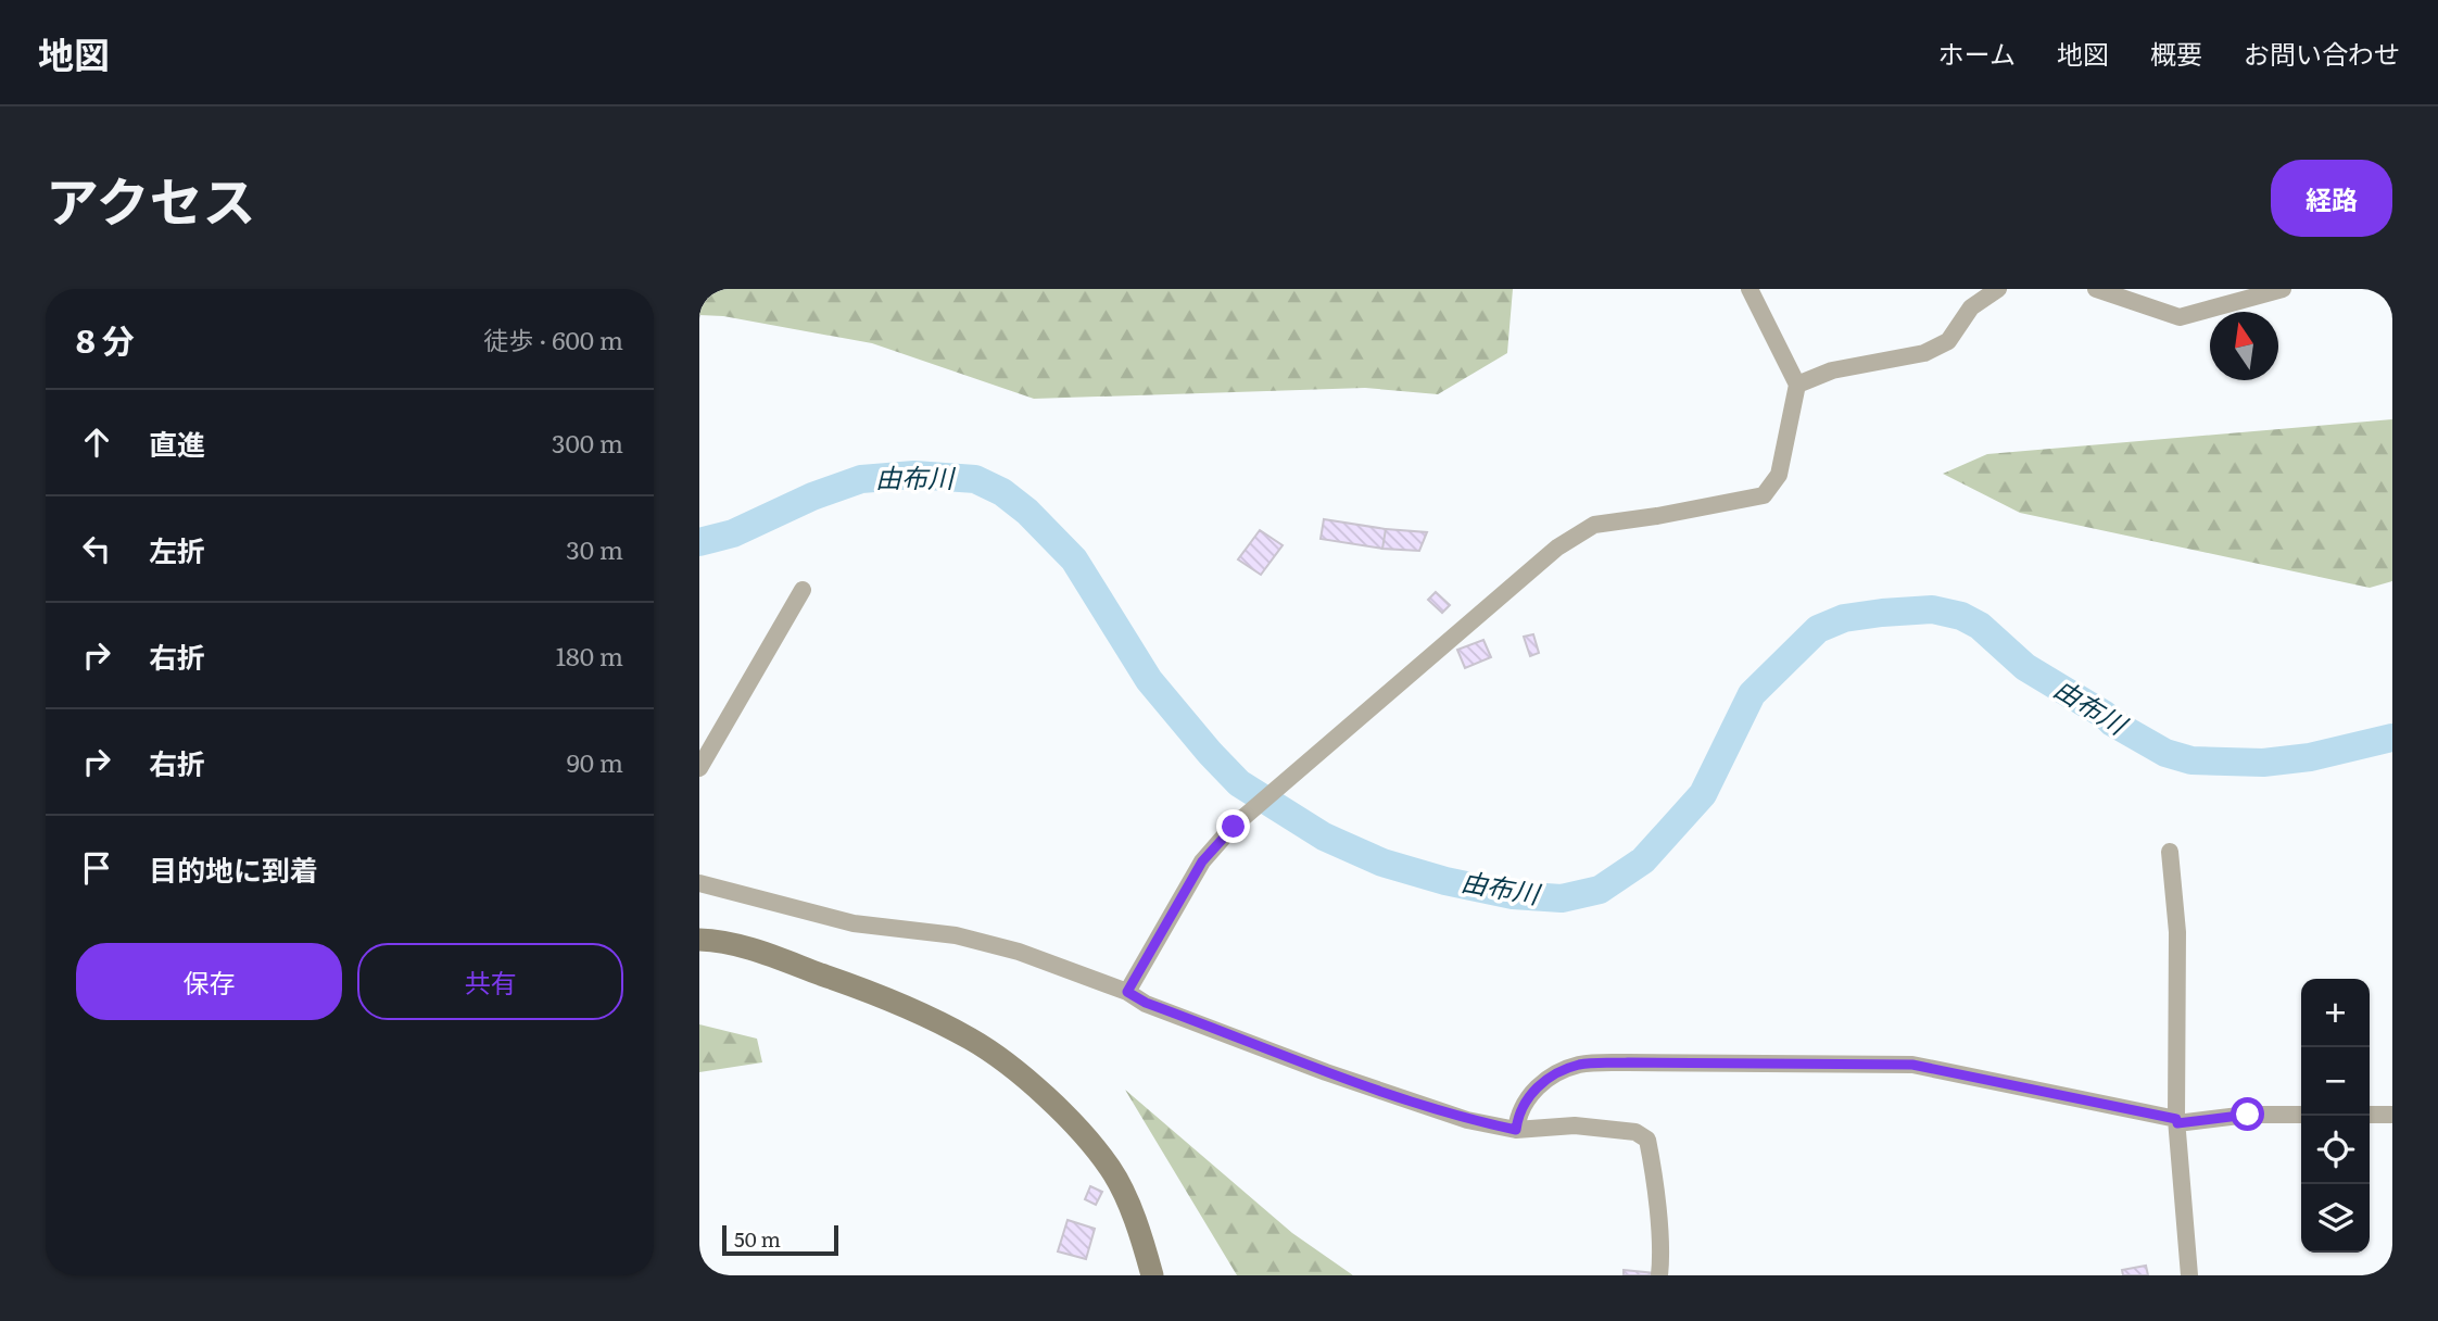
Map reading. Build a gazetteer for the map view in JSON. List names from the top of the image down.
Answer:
{
  "water": ["由布川"],
  "scale_bar": "50 m",
  "north": "top",
  "page": {
    "header": "地図",
    "nav": [
      "ホーム",
      "地図",
      "概要",
      "お問い合わせ"
    ],
    "title": "アクセス",
    "buttons": [
      "経路",
      ["保存", "共有"]
    ],
    "heading": ["8 分", "徒歩 · 600 m"],
    "list": [
      ["直進", "300 m"],
      ["左折", "30 m"],
      ["右折", "180 m"],
      ["右折", "90 m"],
      "目的地に到着"
    ],
    "map_buttons": ["+", "−"],
    "scale": "50 m"
  }
}
